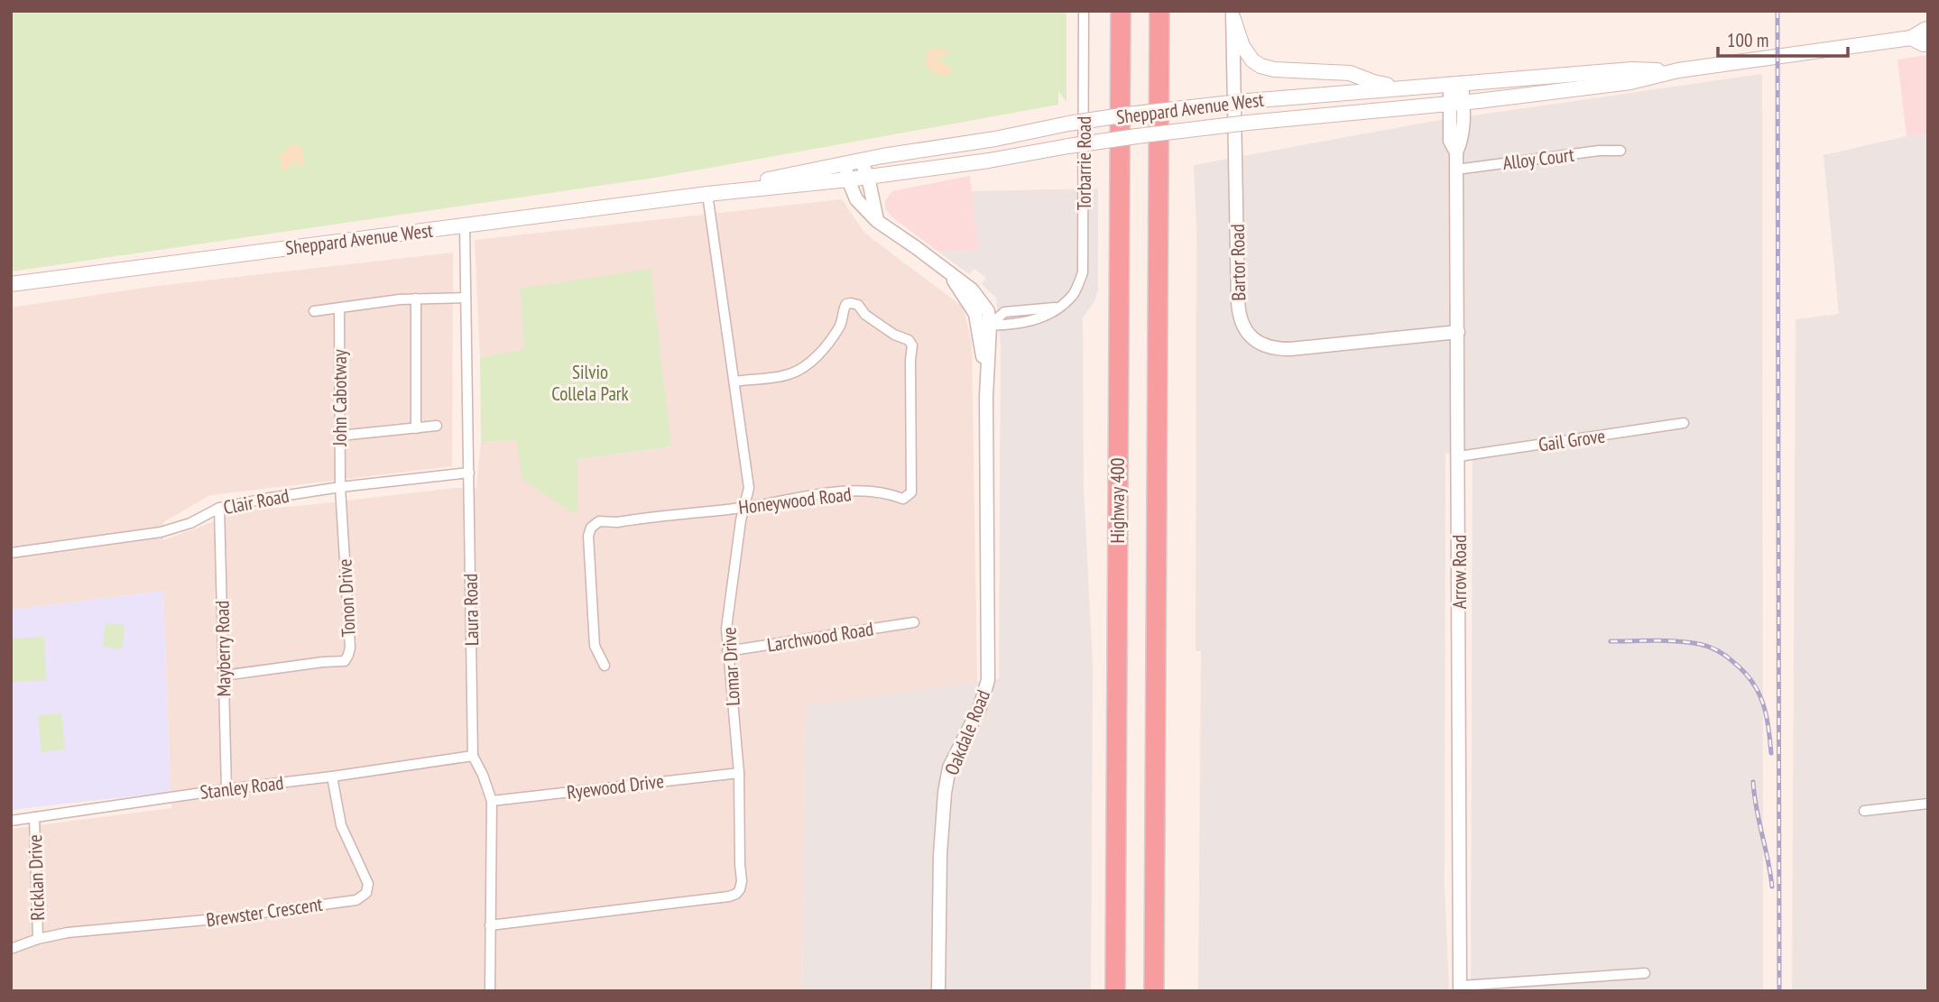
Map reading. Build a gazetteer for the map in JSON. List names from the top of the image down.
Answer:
{
  "streets": {
    "highway": ["Highway 400"],
    "main road": ["Sheppard Avenue West"],
    "street": [
      "Alloy Court",
      "Torbarrie Road",
      "Bartor Road",
      "John Cabotway",
      "Gail Grove",
      "Honeywood Road",
      "Clair Road",
      "Arrow Road",
      "Tonon Drive",
      "Laura Road",
      "Larchwood Road",
      "Mayberry Road",
      "Lomar Drive",
      "Oakdale Road",
      "Ryewood Drive",
      "Stanley Road",
      "Ricklan Drive",
      "Brewster Crescent"
    ]
  },
  "crossings": [
    ["Sheppard Avenue West", "Arrow Road"],
    ["Sheppard Avenue West", "Laura Road"],
    ["Sheppard Avenue West", "Lomar Drive"],
    ["Sheppard Avenue West", "Oakdale Road"],
    ["Alloy Court", "Arrow Road"],
    ["Torbarrie Road", "Oakdale Road"],
    ["Bartor Road", "Arrow Road"],
    ["John Cabotway", "Clair Road"],
    ["John Cabotway", "Tonon Drive"],
    ["Gail Grove", "Arrow Road"],
    ["Honeywood Road", "Lomar Drive"],
    ["Clair Road", "Tonon Drive"],
    ["Clair Road", "Laura Road"],
    ["Clair Road", "Mayberry Road"],
    ["Tonon Drive", "Mayberry Road"],
    ["Laura Road", "Lomar Drive"],
    ["Laura Road", "Ryewood Drive"],
    ["Laura Road", "Stanley Road"],
    ["Larchwood Road", "Lomar Drive"],
    ["Mayberry Road", "Stanley Road"],
    ["Lomar Drive", "Ryewood Drive"],
    ["Stanley Road", "Ricklan Drive"],
    ["Stanley Road", "Brewster Crescent"],
    ["Ricklan Drive", "Brewster Crescent"]
  ],
  "parks": ["Silvio Collela Park"],
  "scale_bar": "100 m"
}
